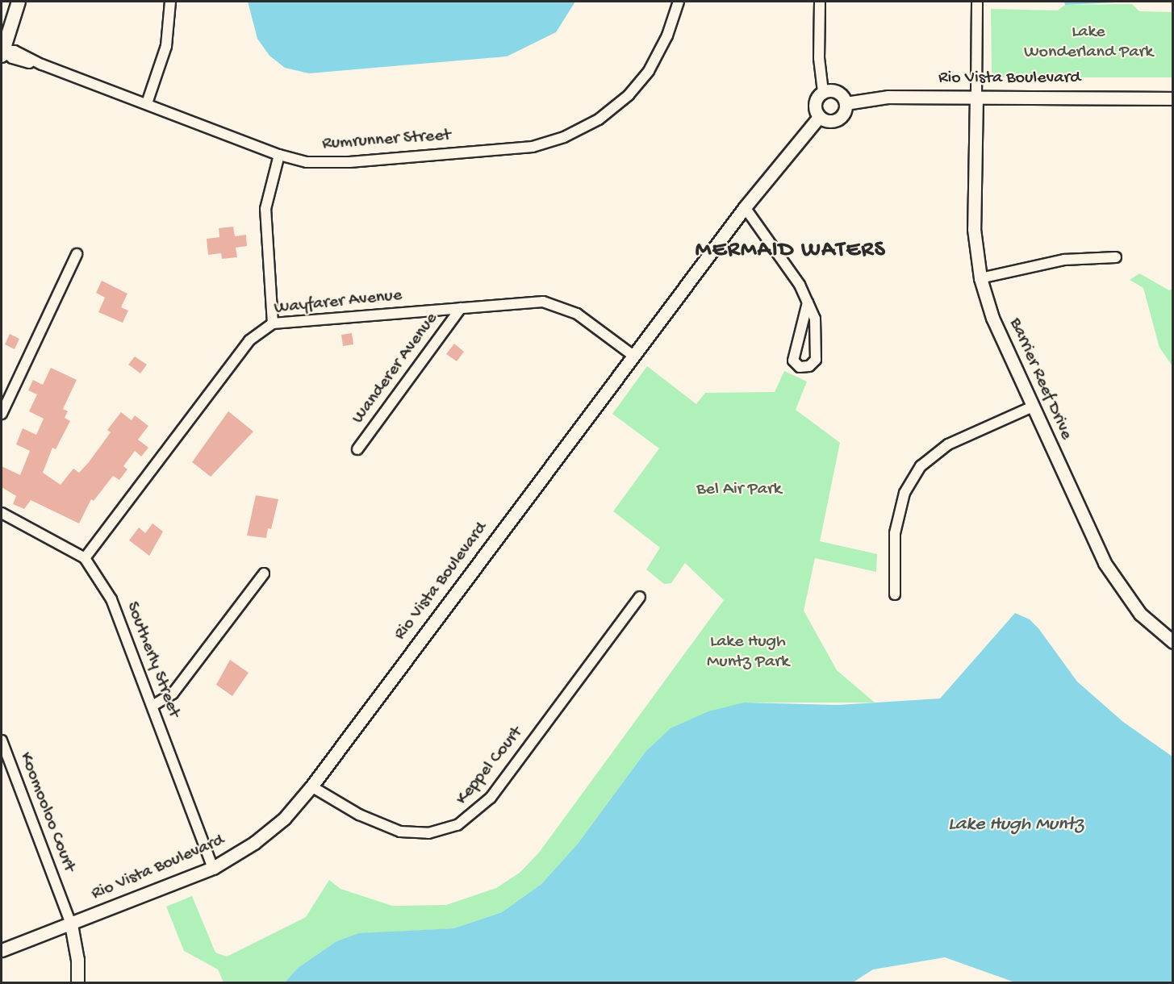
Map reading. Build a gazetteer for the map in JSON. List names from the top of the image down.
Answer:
{
  "streets": {
    "street": [
      "Rio Vista Boulevard",
      "Rumrunner Street",
      "Wayfarer Avenue",
      "Wanderer Avenue",
      "Barrier Reef Drive",
      "Southerly Street",
      "Keppel Court",
      "Koomooloo Court"
    ]
  },
  "crossings": [
    ["Rio Vista Boulevard", "Wayfarer Avenue"],
    ["Rio Vista Boulevard", "Barrier Reef Drive"],
    ["Rio Vista Boulevard", "Southerly Street"],
    ["Rio Vista Boulevard", "Keppel Court"],
    ["Rio Vista Boulevard", "Koomooloo Court"],
    ["Wayfarer Avenue", "Wanderer Avenue"],
    ["Wayfarer Avenue", "Southerly Street"]
  ],
  "districts": ["MERMAID WATERS"],
  "water": ["Lake Hugh Muntz"],
  "parks": ["Lake Wonderland Park", "Bel Air Park", "Lake Hugh Muntz Park"]
}
